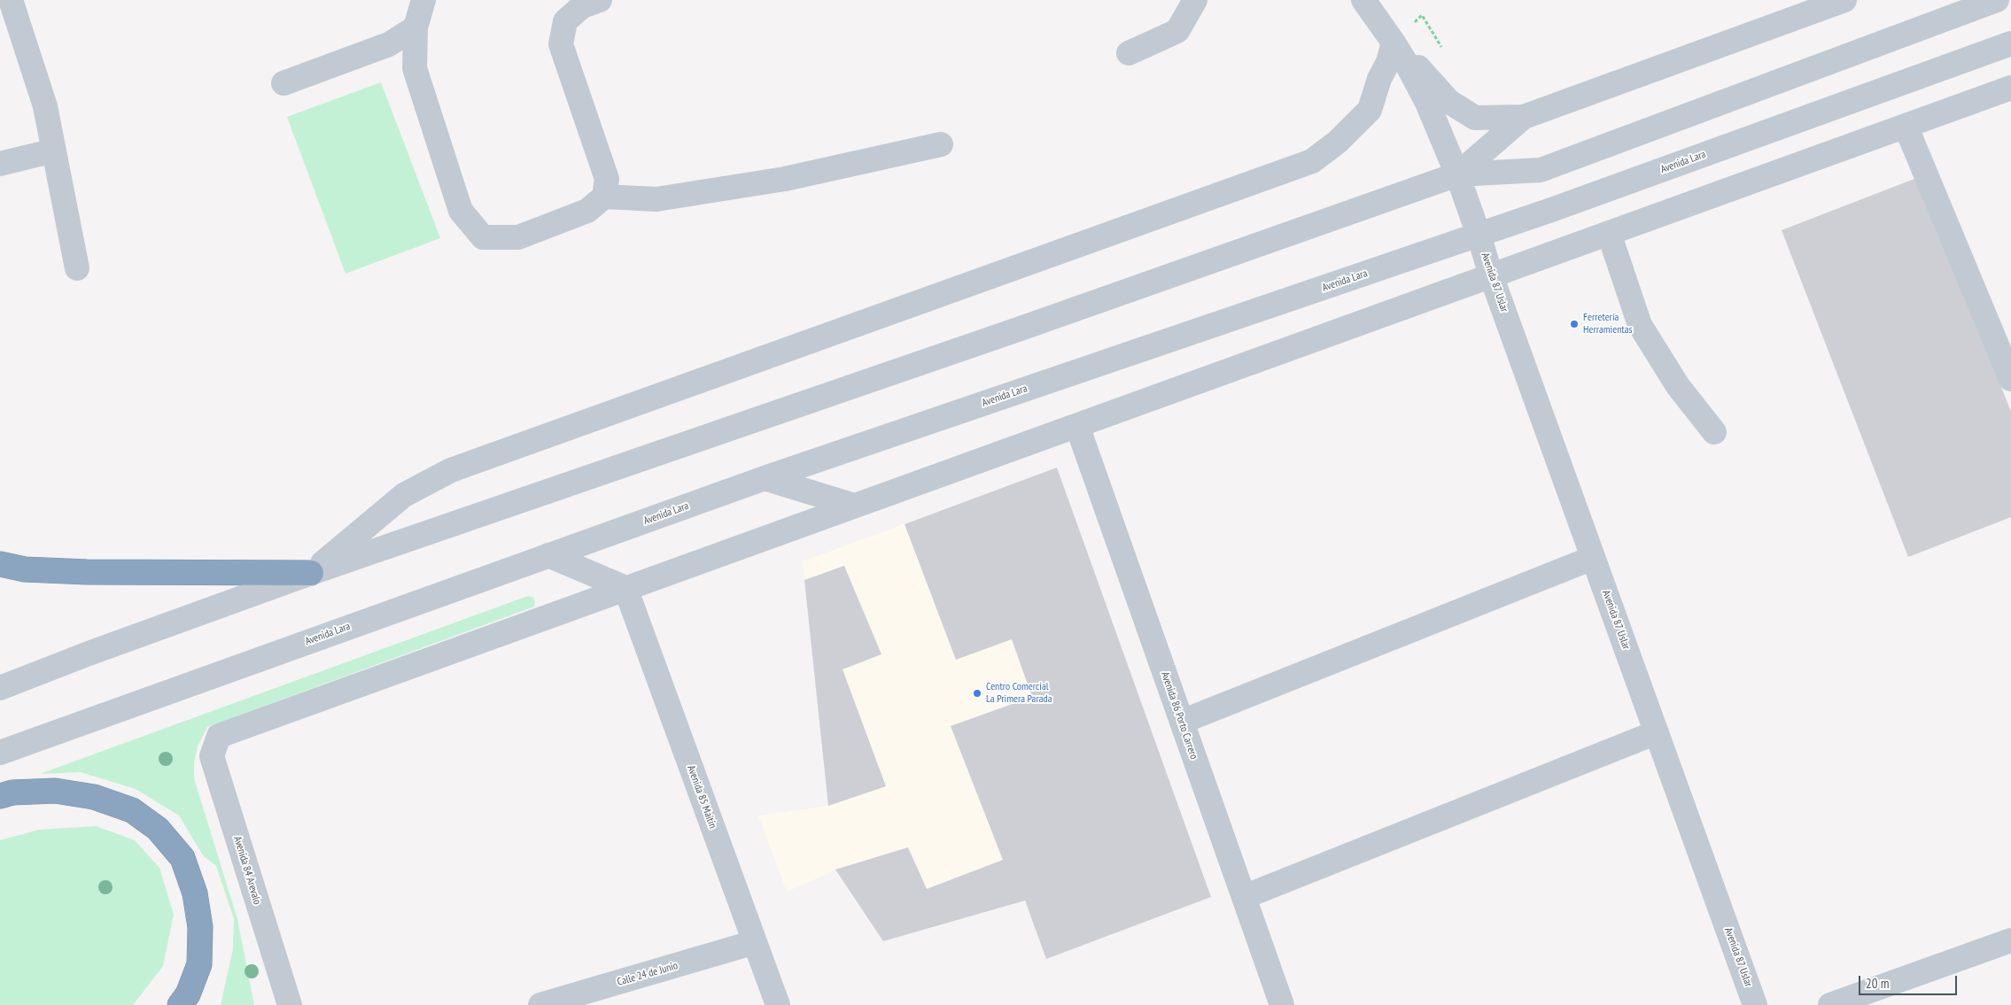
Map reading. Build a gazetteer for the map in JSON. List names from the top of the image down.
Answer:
{
  "streets": {
    "street": [
      "Avenida Lara",
      "Avenida 87 Uslar",
      "Avenida 86 Porto Carrero",
      "Avenida 85 Maitin",
      "Avenida 84 Arevalo",
      "Calle 24 de Junio"
    ]
  },
  "crossings": [
    ["Avenida Lara", "Avenida 87 Uslar"],
    ["Avenida 85 Maitin", "Avenida 84 Arevalo"],
    ["Avenida 85 Maitin", "Calle 24 de Junio"]
  ],
  "places": ["Ferretería Herramientas", "Centro Comercial La Primera Parada"],
  "scale_bar": "20 m"
}
